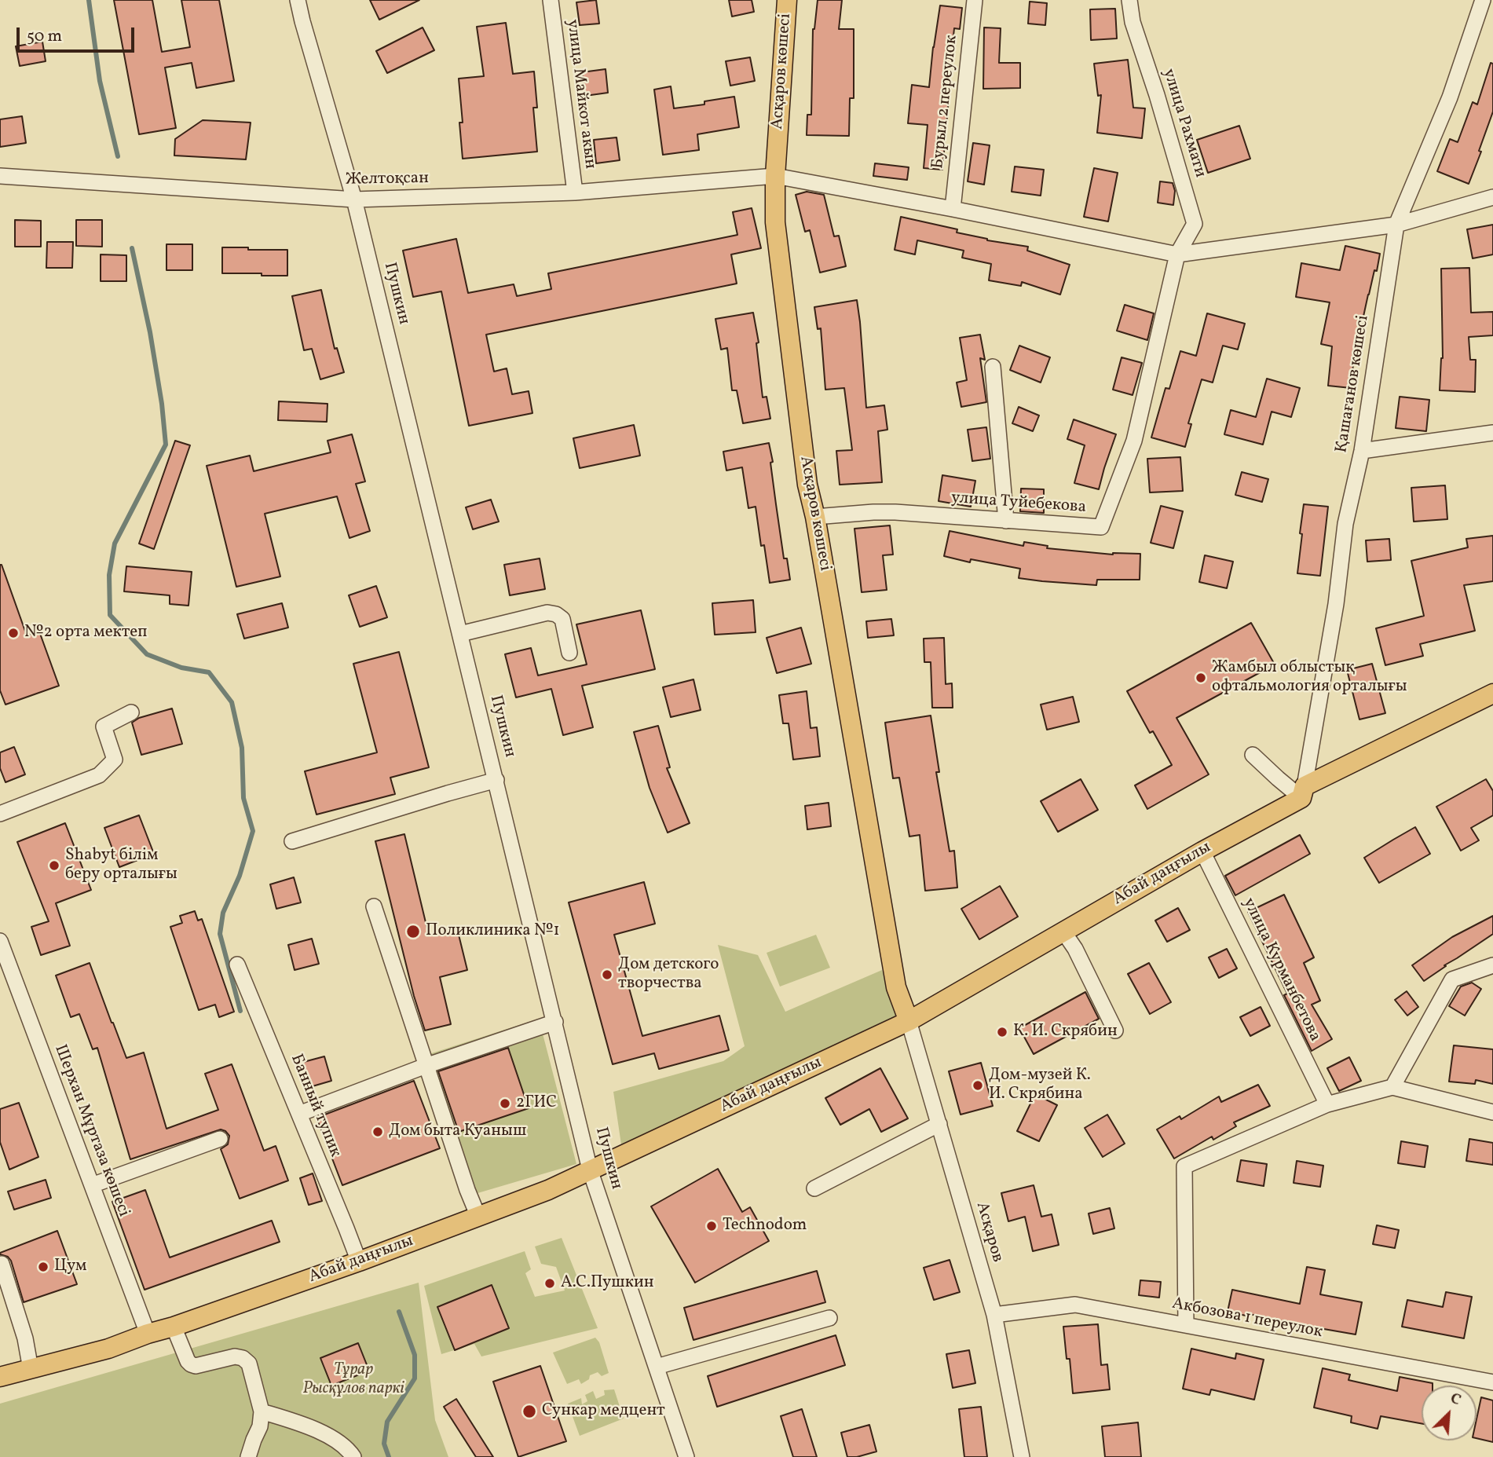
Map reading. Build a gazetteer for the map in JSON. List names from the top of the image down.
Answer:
{
  "streets": {
    "main road": ["Асқаров көшесі", "Абай даңғылы"],
    "street": [
      "улица Майкот акын",
      "Бурыл 2 переулок",
      "улица Рахмати",
      "Желтоқсан",
      "Пушкин",
      "Қашағанов көшесі",
      "улица Туйебекова",
      "улица Курманбетова",
      "Банный тупик",
      "Шерхан Мұртаза көшесі",
      "Асқаров",
      "Акбозова 1 переулок"
    ]
  },
  "crossings": [
    ["Асқаров көшесі", "Желтоқсан"],
    ["Асқаров көшесі", "улица Туйебекова"],
    ["Асқаров көшесі", "Абай даңғылы"],
    ["Асқаров көшесі", "Асқаров"],
    ["улица Майкот акын", "Желтоқсан"],
    ["улица Рахмати", "улица Туйебекова"],
    ["Желтоқсан", "Пушкин"],
    ["Пушкин", "Абай даңғылы"],
    ["Қашағанов көшесі", "Абай даңғылы"],
    ["Абай даңғылы", "улица Курманбетова"],
    ["Абай даңғылы", "Банный тупик"],
    ["Абай даңғылы", "Шерхан Мұртаза көшесі"],
    ["Абай даңғылы", "Асқаров"],
    ["Асқаров", "Акбозова 1 переулок"]
  ],
  "parks": ["Тұрар Рысқұлов паркі"],
  "places": [
    "№2 орта мектеп",
    "Жамбыл облыстық офтальмология орталығы",
    "Shabyt білім беру орталығы",
    "Поликлиника №1",
    "Дом детского творчества",
    "К. И. Скрябин",
    "Дом-музей К. И. Скрябина",
    "2ГИС",
    "Дом быта Куаныш",
    "Technodom",
    "Цум",
    "А.С.Пушкин",
    "Сункар медцент"
  ],
  "scale_bar": "50 m",
  "north": "top right"
}
